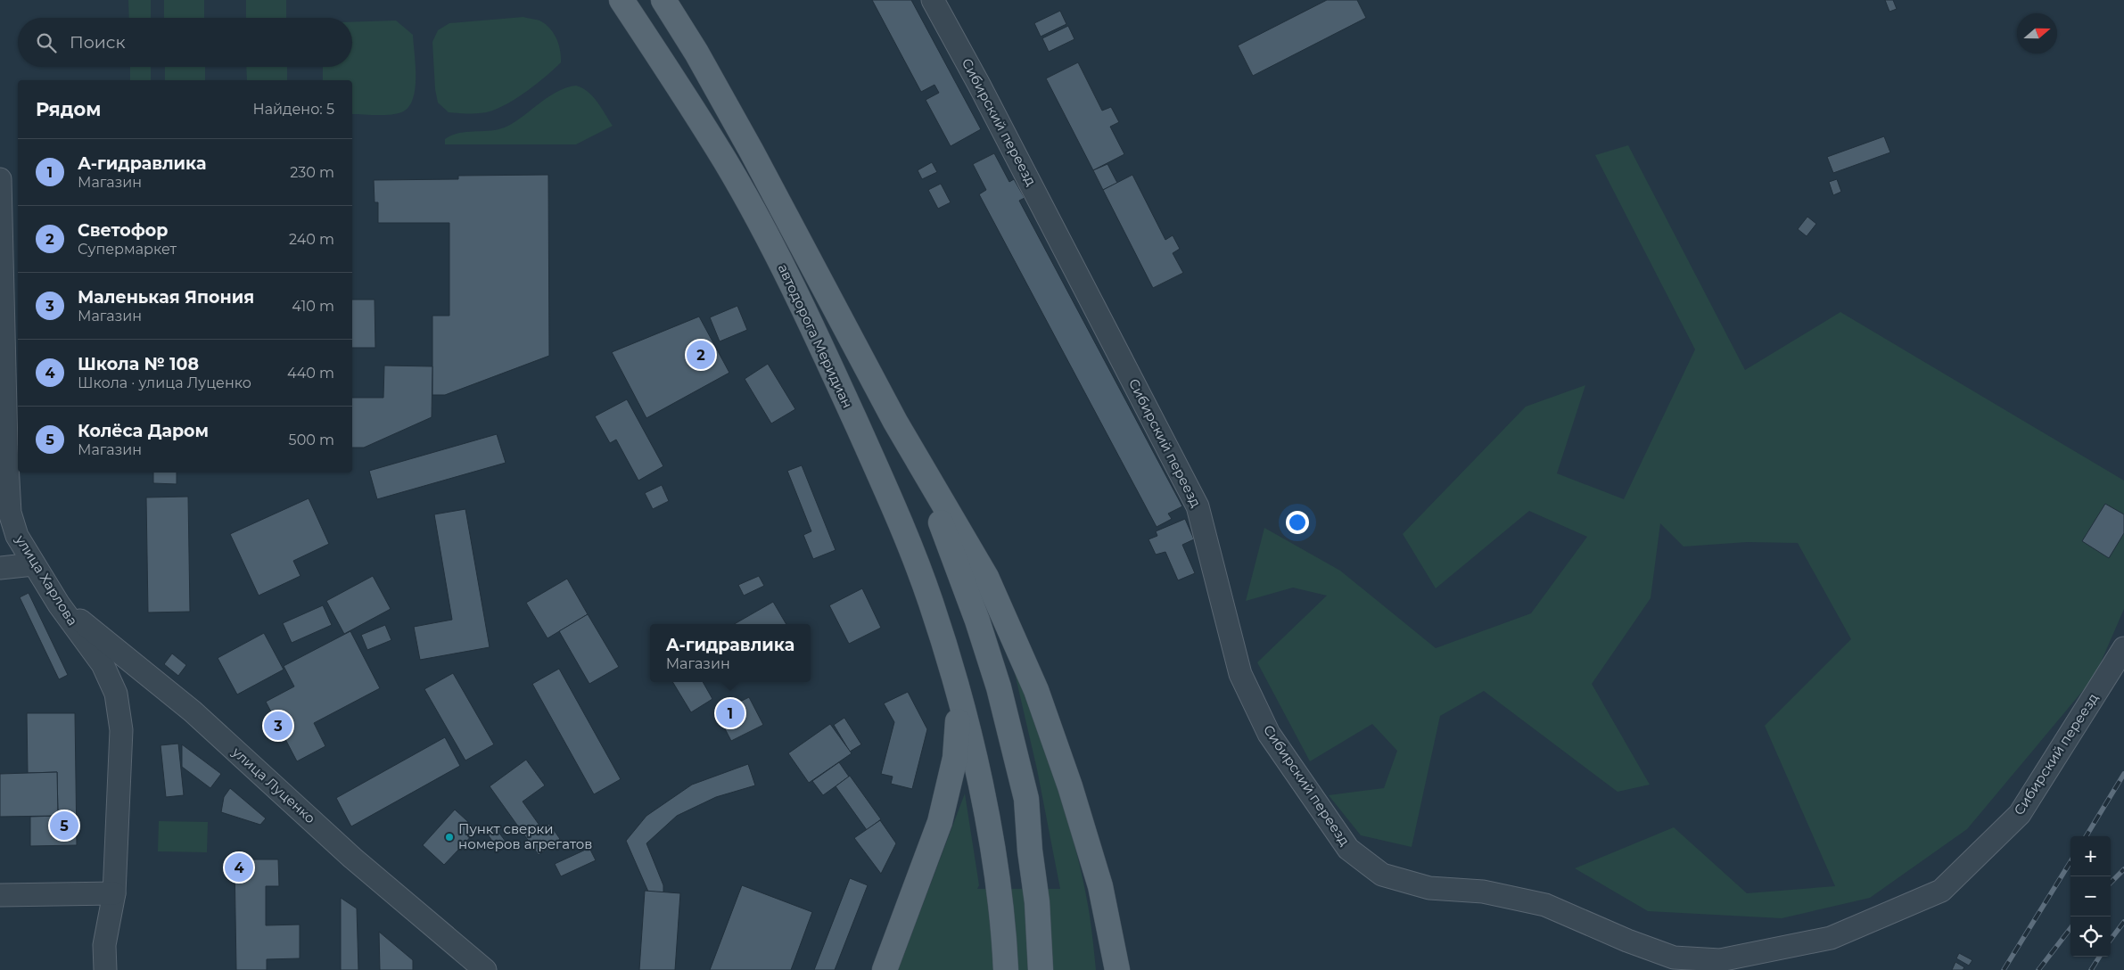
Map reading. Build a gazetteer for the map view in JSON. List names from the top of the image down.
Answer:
{
  "streets": {
    "main road": ["автодорога Меридиан"],
    "street": ["Сибирский переезд", "улица Харлова", "улица Луценко"]
  },
  "crossings": [
    ["улица Харлова", "улица Луценко"]
  ],
  "places": ["Пункт сверки номеров агрегатов"],
  "north": "right",
  "page": {
    "search": "Поиск",
    "heading": ["Рядом", "Найдено: 5"],
    "list": [
      {
        "mark": "1",
        "name": "А-гидравлика",
        "note": "Магазин",
        "value": "230 m"
      },
      {
        "mark": "2",
        "name": "Светофор",
        "note": "Супермаркет",
        "value": "240 m"
      },
      {
        "mark": "3",
        "name": "Маленькая Япония",
        "note": "Магазин",
        "value": "410 m"
      },
      {
        "mark": "4",
        "name": "Школа № 108",
        "note": "Школа · улица Луценко",
        "value": "440 m"
      },
      {
        "mark": "5",
        "name": "Колёса Даром",
        "note": "Магазин",
        "value": "500 m"
      }
    ],
    "pins": [
      "2",
      "1",
      "3",
      "5",
      "4"
    ],
    "popup": ["А-гидравлика", "Магазин"],
    "map_buttons": ["+", "−"]
  }
}
